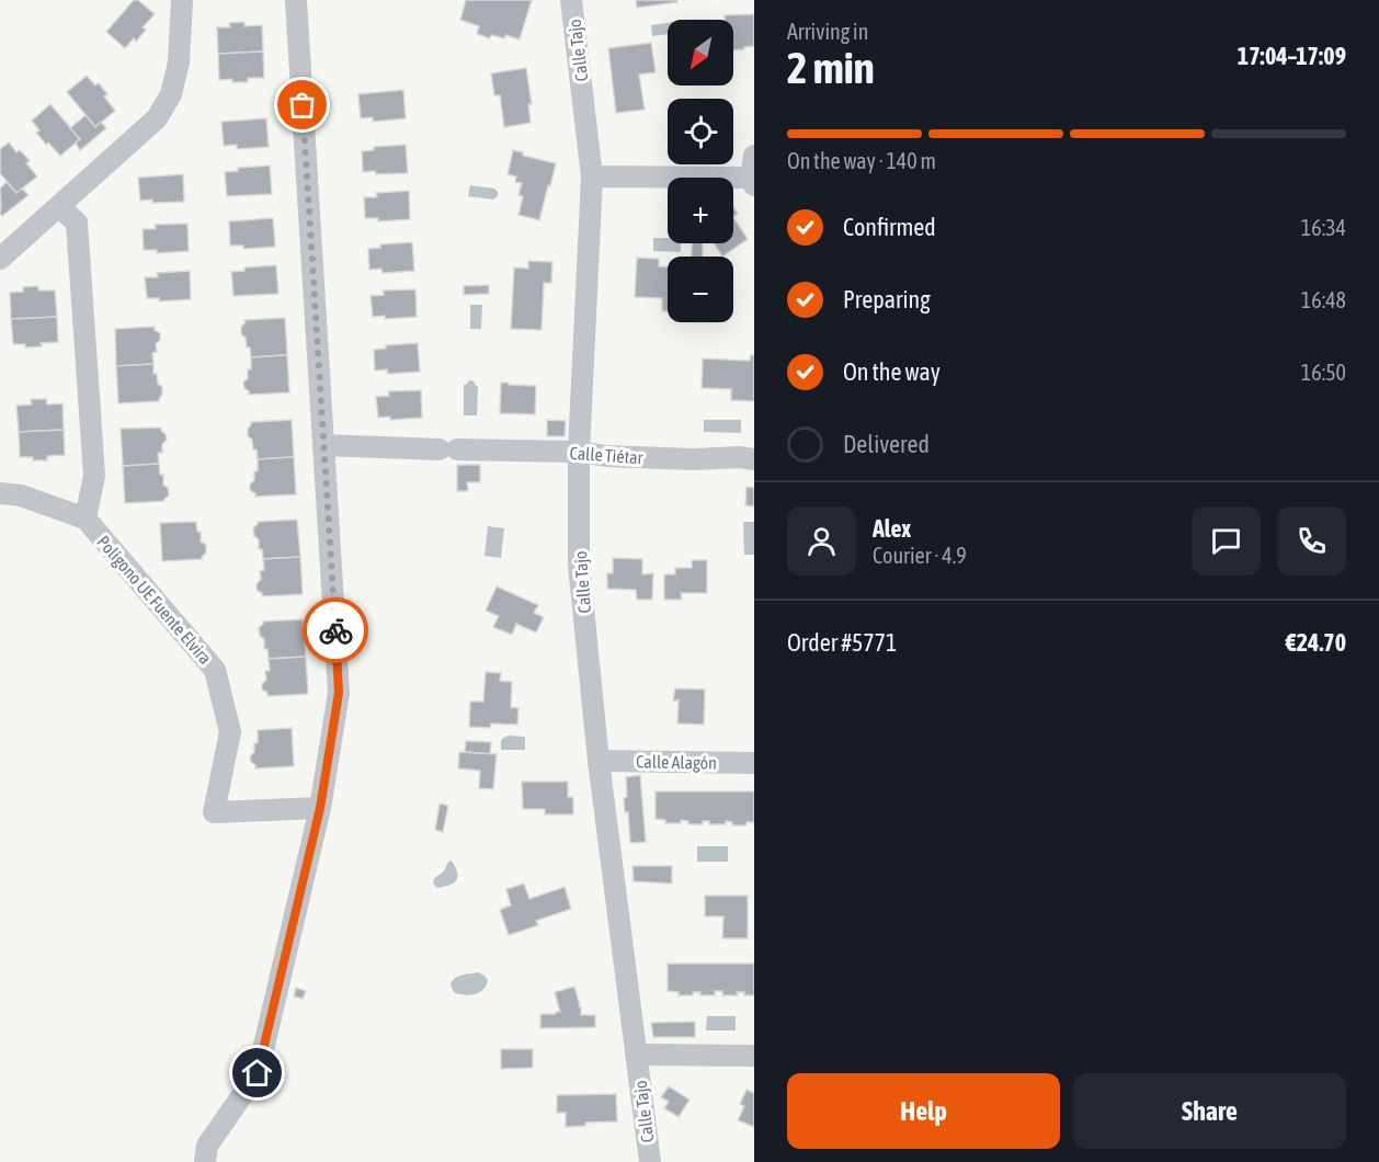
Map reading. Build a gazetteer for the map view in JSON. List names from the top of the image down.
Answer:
{
  "streets": {
    "street": [
      "Calle Tajo",
      "Calle Tiétar",
      "Polígono UE Fuente Elvira",
      "Calle Alagón"
    ]
  },
  "crossings": [
    ["Calle Tajo", "Calle Tiétar"],
    ["Calle Tajo", "Calle Alagón"]
  ],
  "north": "bottom left",
  "page": {
    "heading": ["2 min", "Arriving in", "17:04–17:09"],
    "panel": [
      "Alex",
      "Courier · 4.9",
      "Order #5771",
      "€24.70"
    ],
    "map_buttons": ["+", "−"],
    "bar": "On the way · 140 m",
    "list": [
      ["Confirmed", "16:34"],
      ["Preparing", "16:48"],
      ["On the way", "16:50"],
      "Delivered"
    ],
    "buttons": ["Help", "Share"]
  }
}
